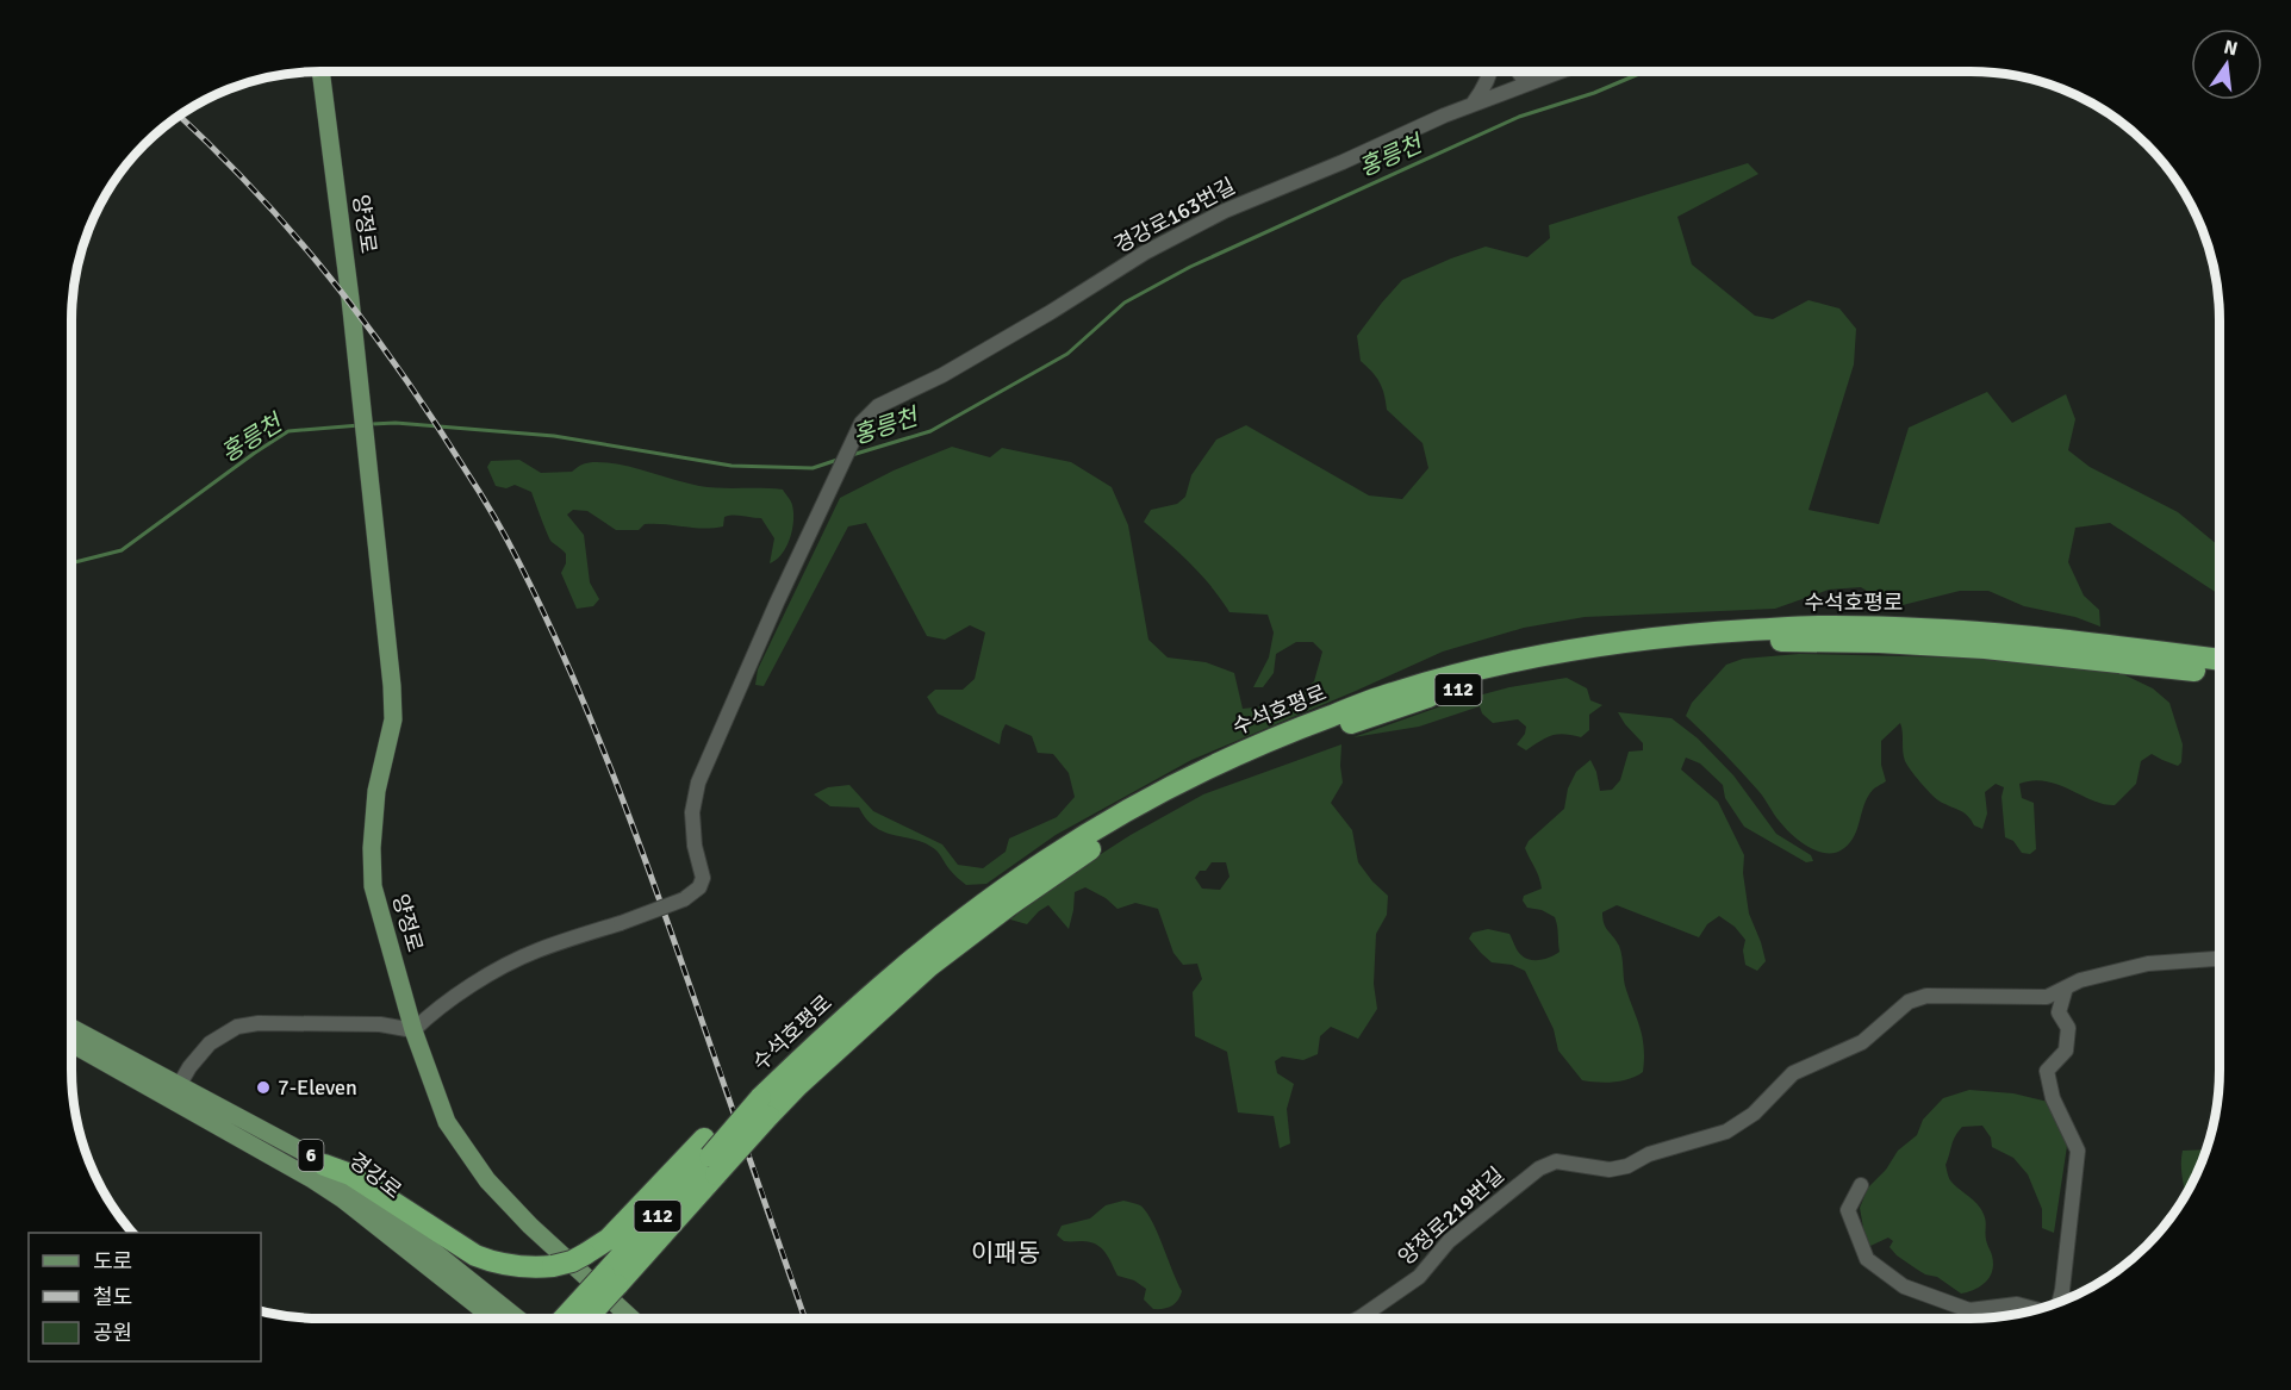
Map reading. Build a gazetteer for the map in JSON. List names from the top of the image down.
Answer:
{
  "streets": {
    "highway": ["수석호평로", "112"],
    "main road": ["양정로", "6", "경강로"],
    "street": ["경강로163번길", "양정로219번길"]
  },
  "crossings": [
    ["경강로163번길", "양정로"]
  ],
  "districts": ["이패동"],
  "water": ["홍릉천"],
  "places": ["7-Eleven"],
  "legend": ["도로", "철도", "공원"],
  "north": "top"
}
